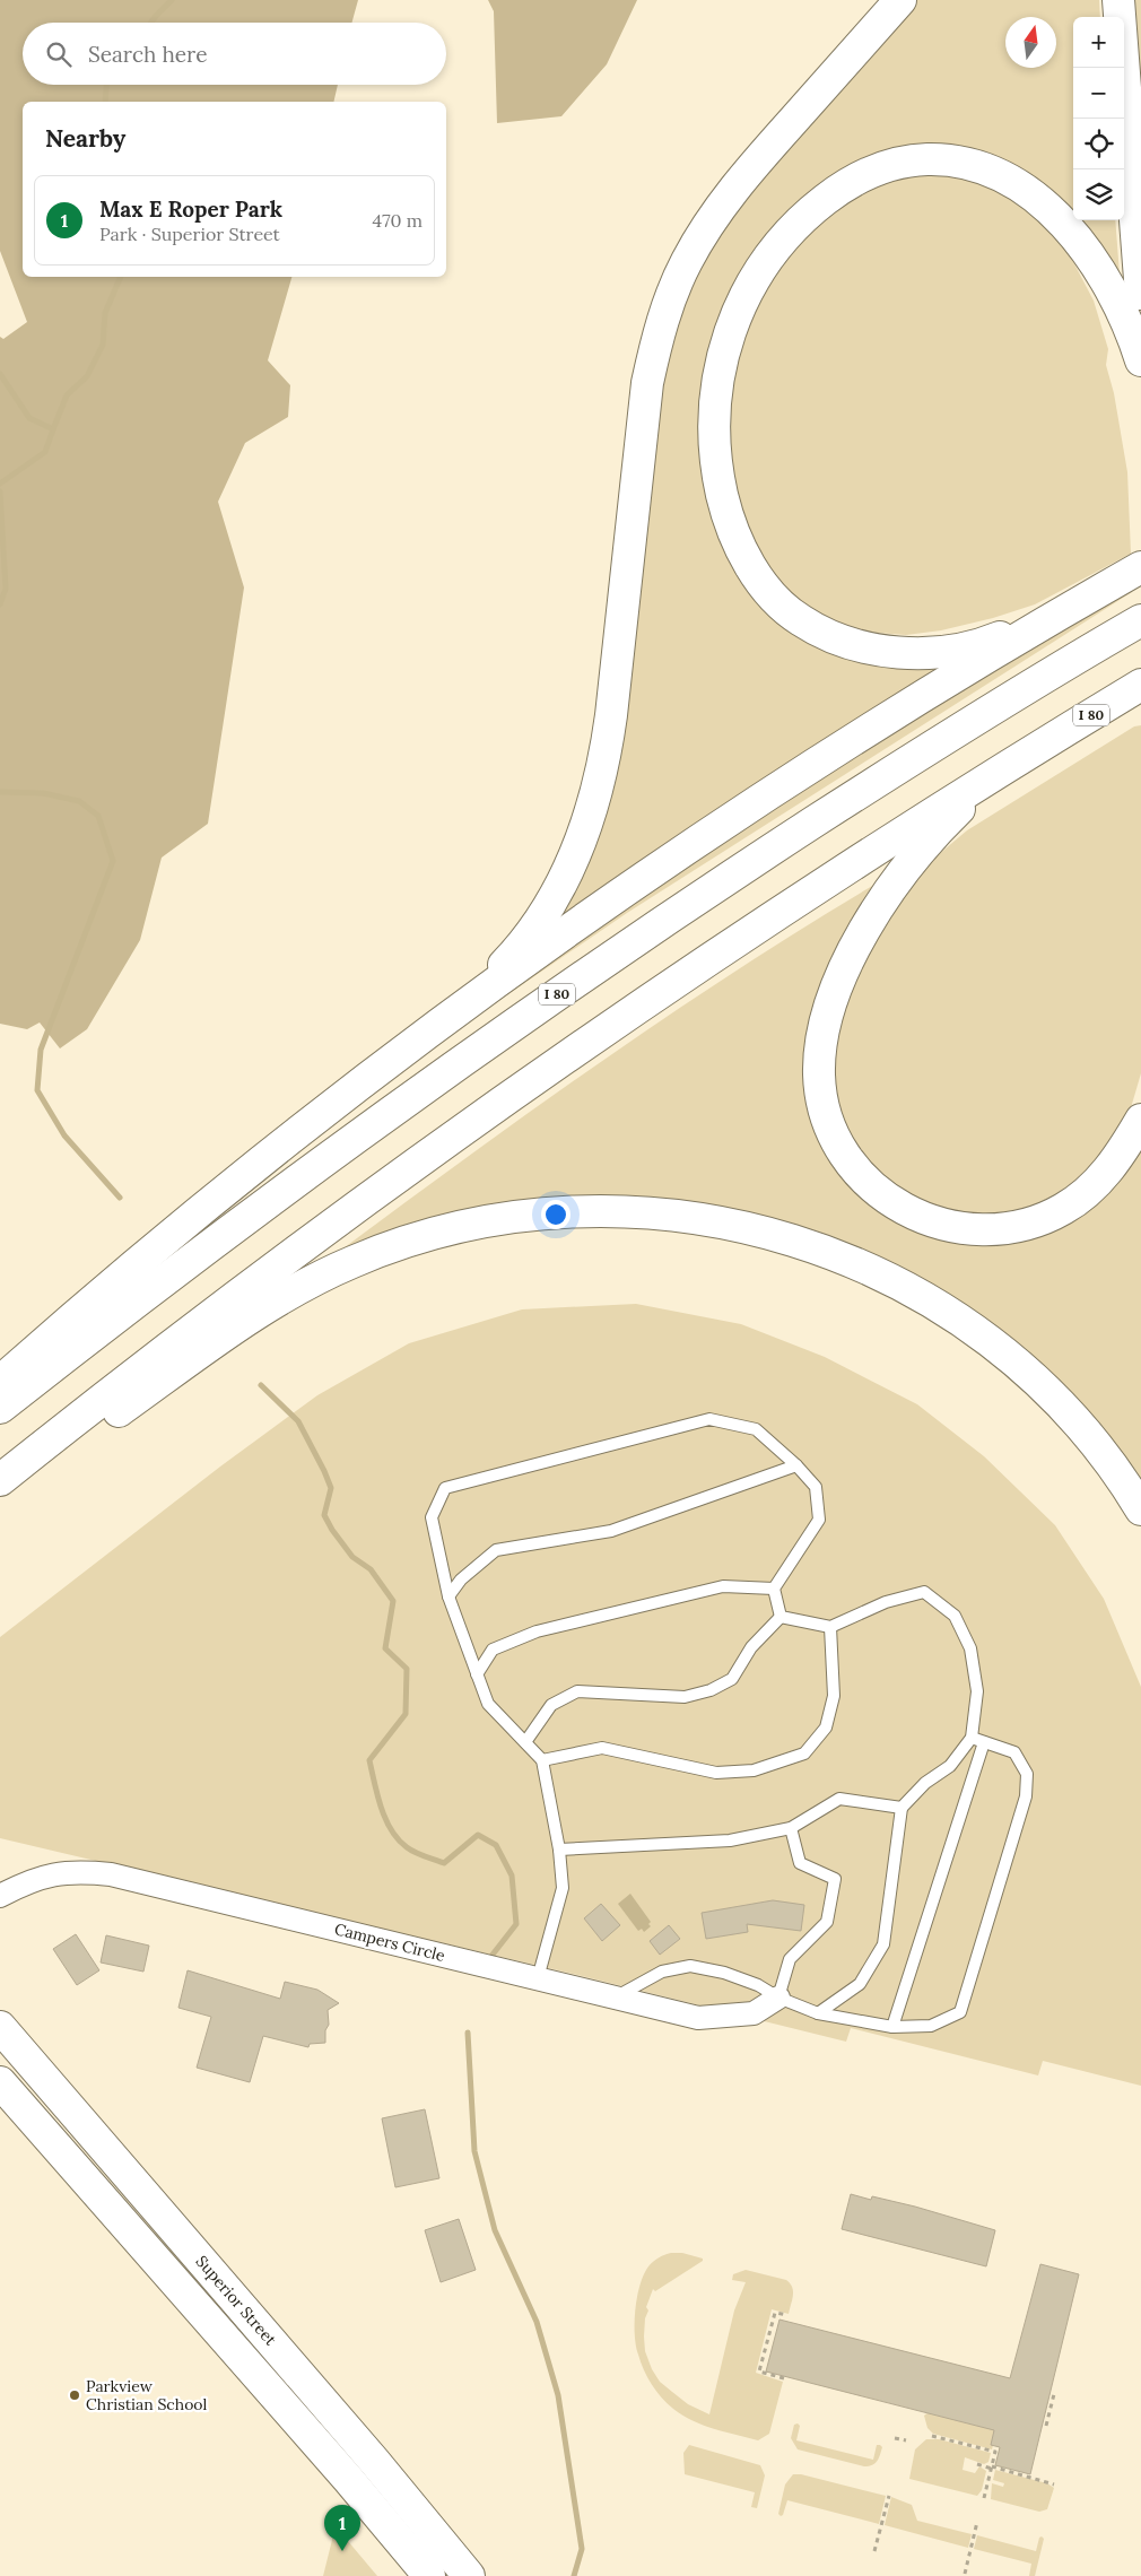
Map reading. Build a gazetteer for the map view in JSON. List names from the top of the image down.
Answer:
{
  "streets": {
    "main road": ["I 80", "Superior Street"],
    "street": ["Campers Circle"]
  },
  "places": ["Parkview Christian School"],
  "north": "top",
  "page": {
    "map_buttons": ["+", "−"],
    "search": "Search here",
    "heading": "Nearby",
    "list": [
      {
        "mark": "1",
        "name": "Max E Roper Park",
        "note": "Park · Superior Street",
        "value": "470 m"
      }
    ],
    "pins": "1"
  }
}
